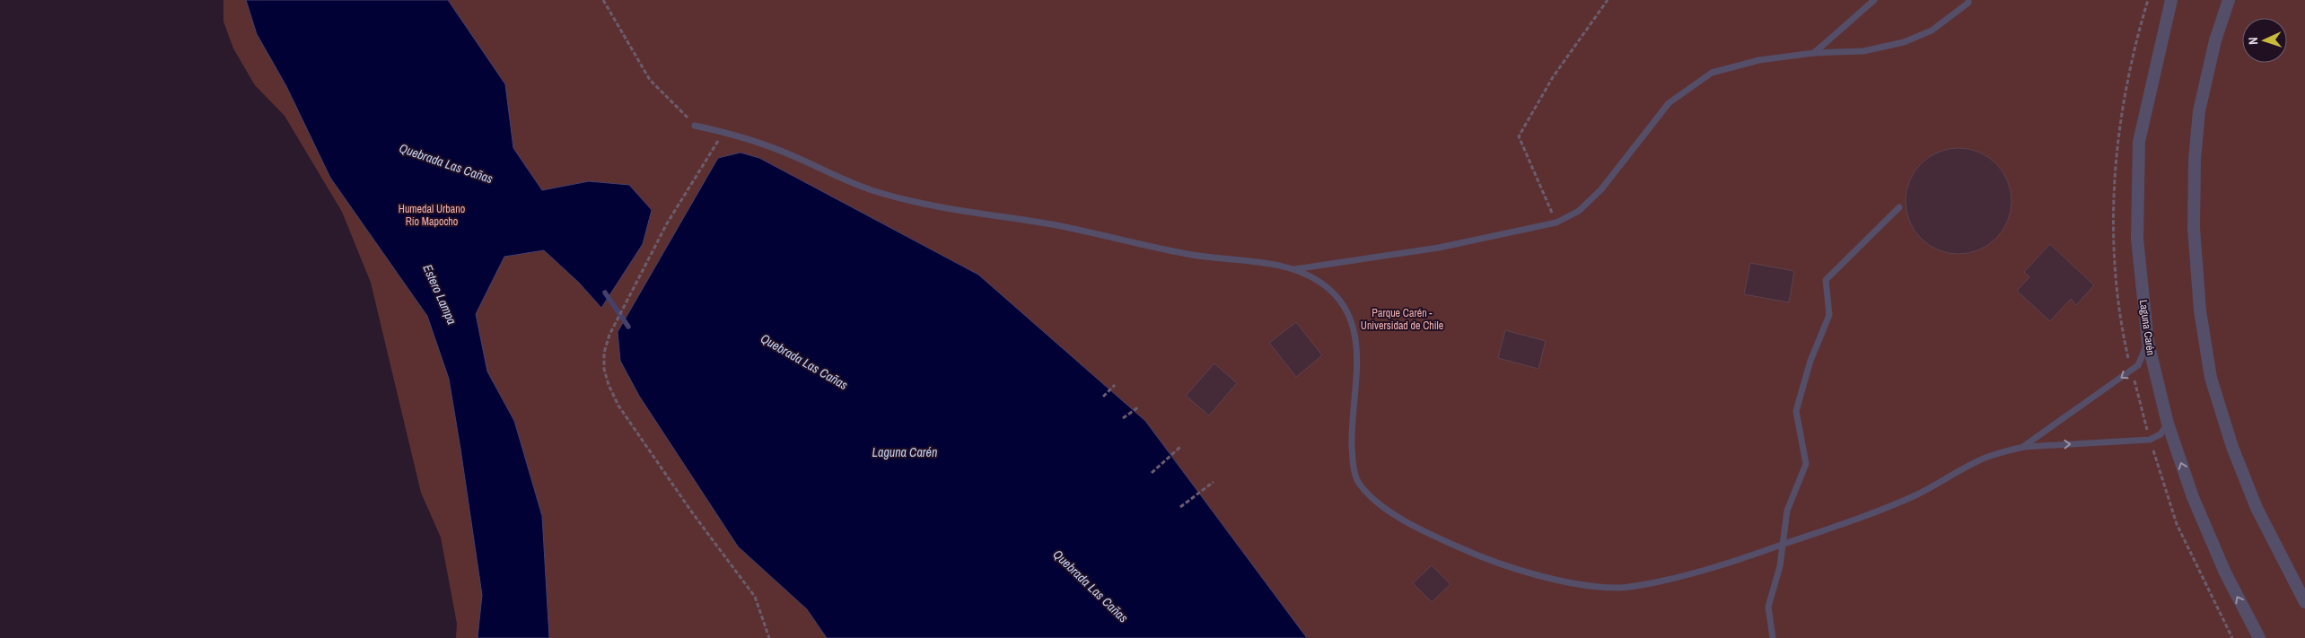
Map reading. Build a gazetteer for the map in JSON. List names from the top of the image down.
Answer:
{
  "streets": {
    "street": ["Laguna Carén"]
  },
  "water": ["Quebrada Las Cañas", "Estero Lampa", "Laguna Carén"],
  "parks": ["Humedal Urbano Río Mapocho", "Parque Carén - Universidad de Chile"],
  "north": "left"
}
